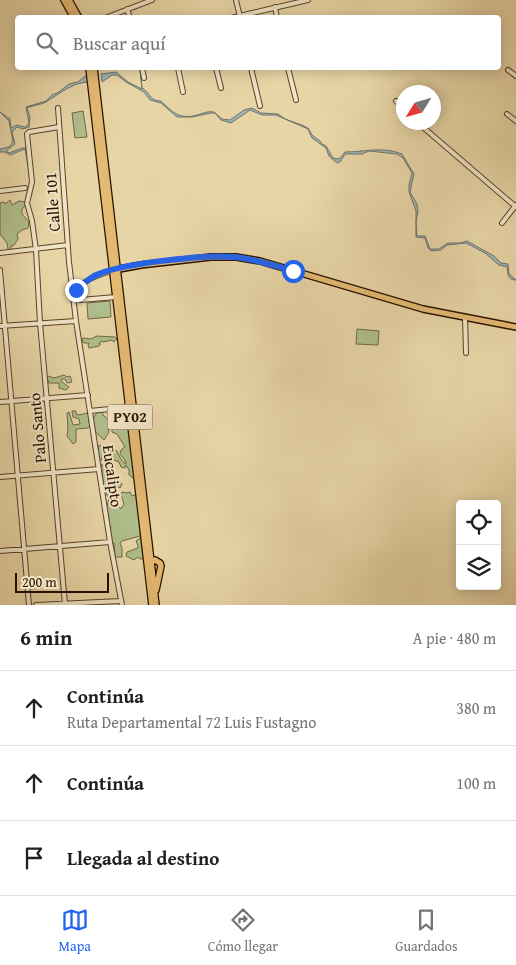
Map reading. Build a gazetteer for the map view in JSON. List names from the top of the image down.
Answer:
{
  "streets": {
    "highway": ["PY02"],
    "street": ["Calle 101", "Palo Santo", "Eucalipto"]
  },
  "crossings": [
    ["Calle 101", "Palo Santo"],
    ["Calle 101", "Eucalipto"]
  ],
  "scale_bar": "200 m",
  "north": "bottom left",
  "page": {
    "search": "Buscar aquí",
    "scale": "200 m",
    "heading": ["6 min", "A pie · 480 m"],
    "list": [
      ["Continúa", "Ruta Departamental 72 Luis Fustagno", "380 m"],
      ["Continúa", "100 m"],
      "Llegada al destino"
    ],
    "nav": ["Mapa", "Cómo llegar", "Guardados"]
  }
}
